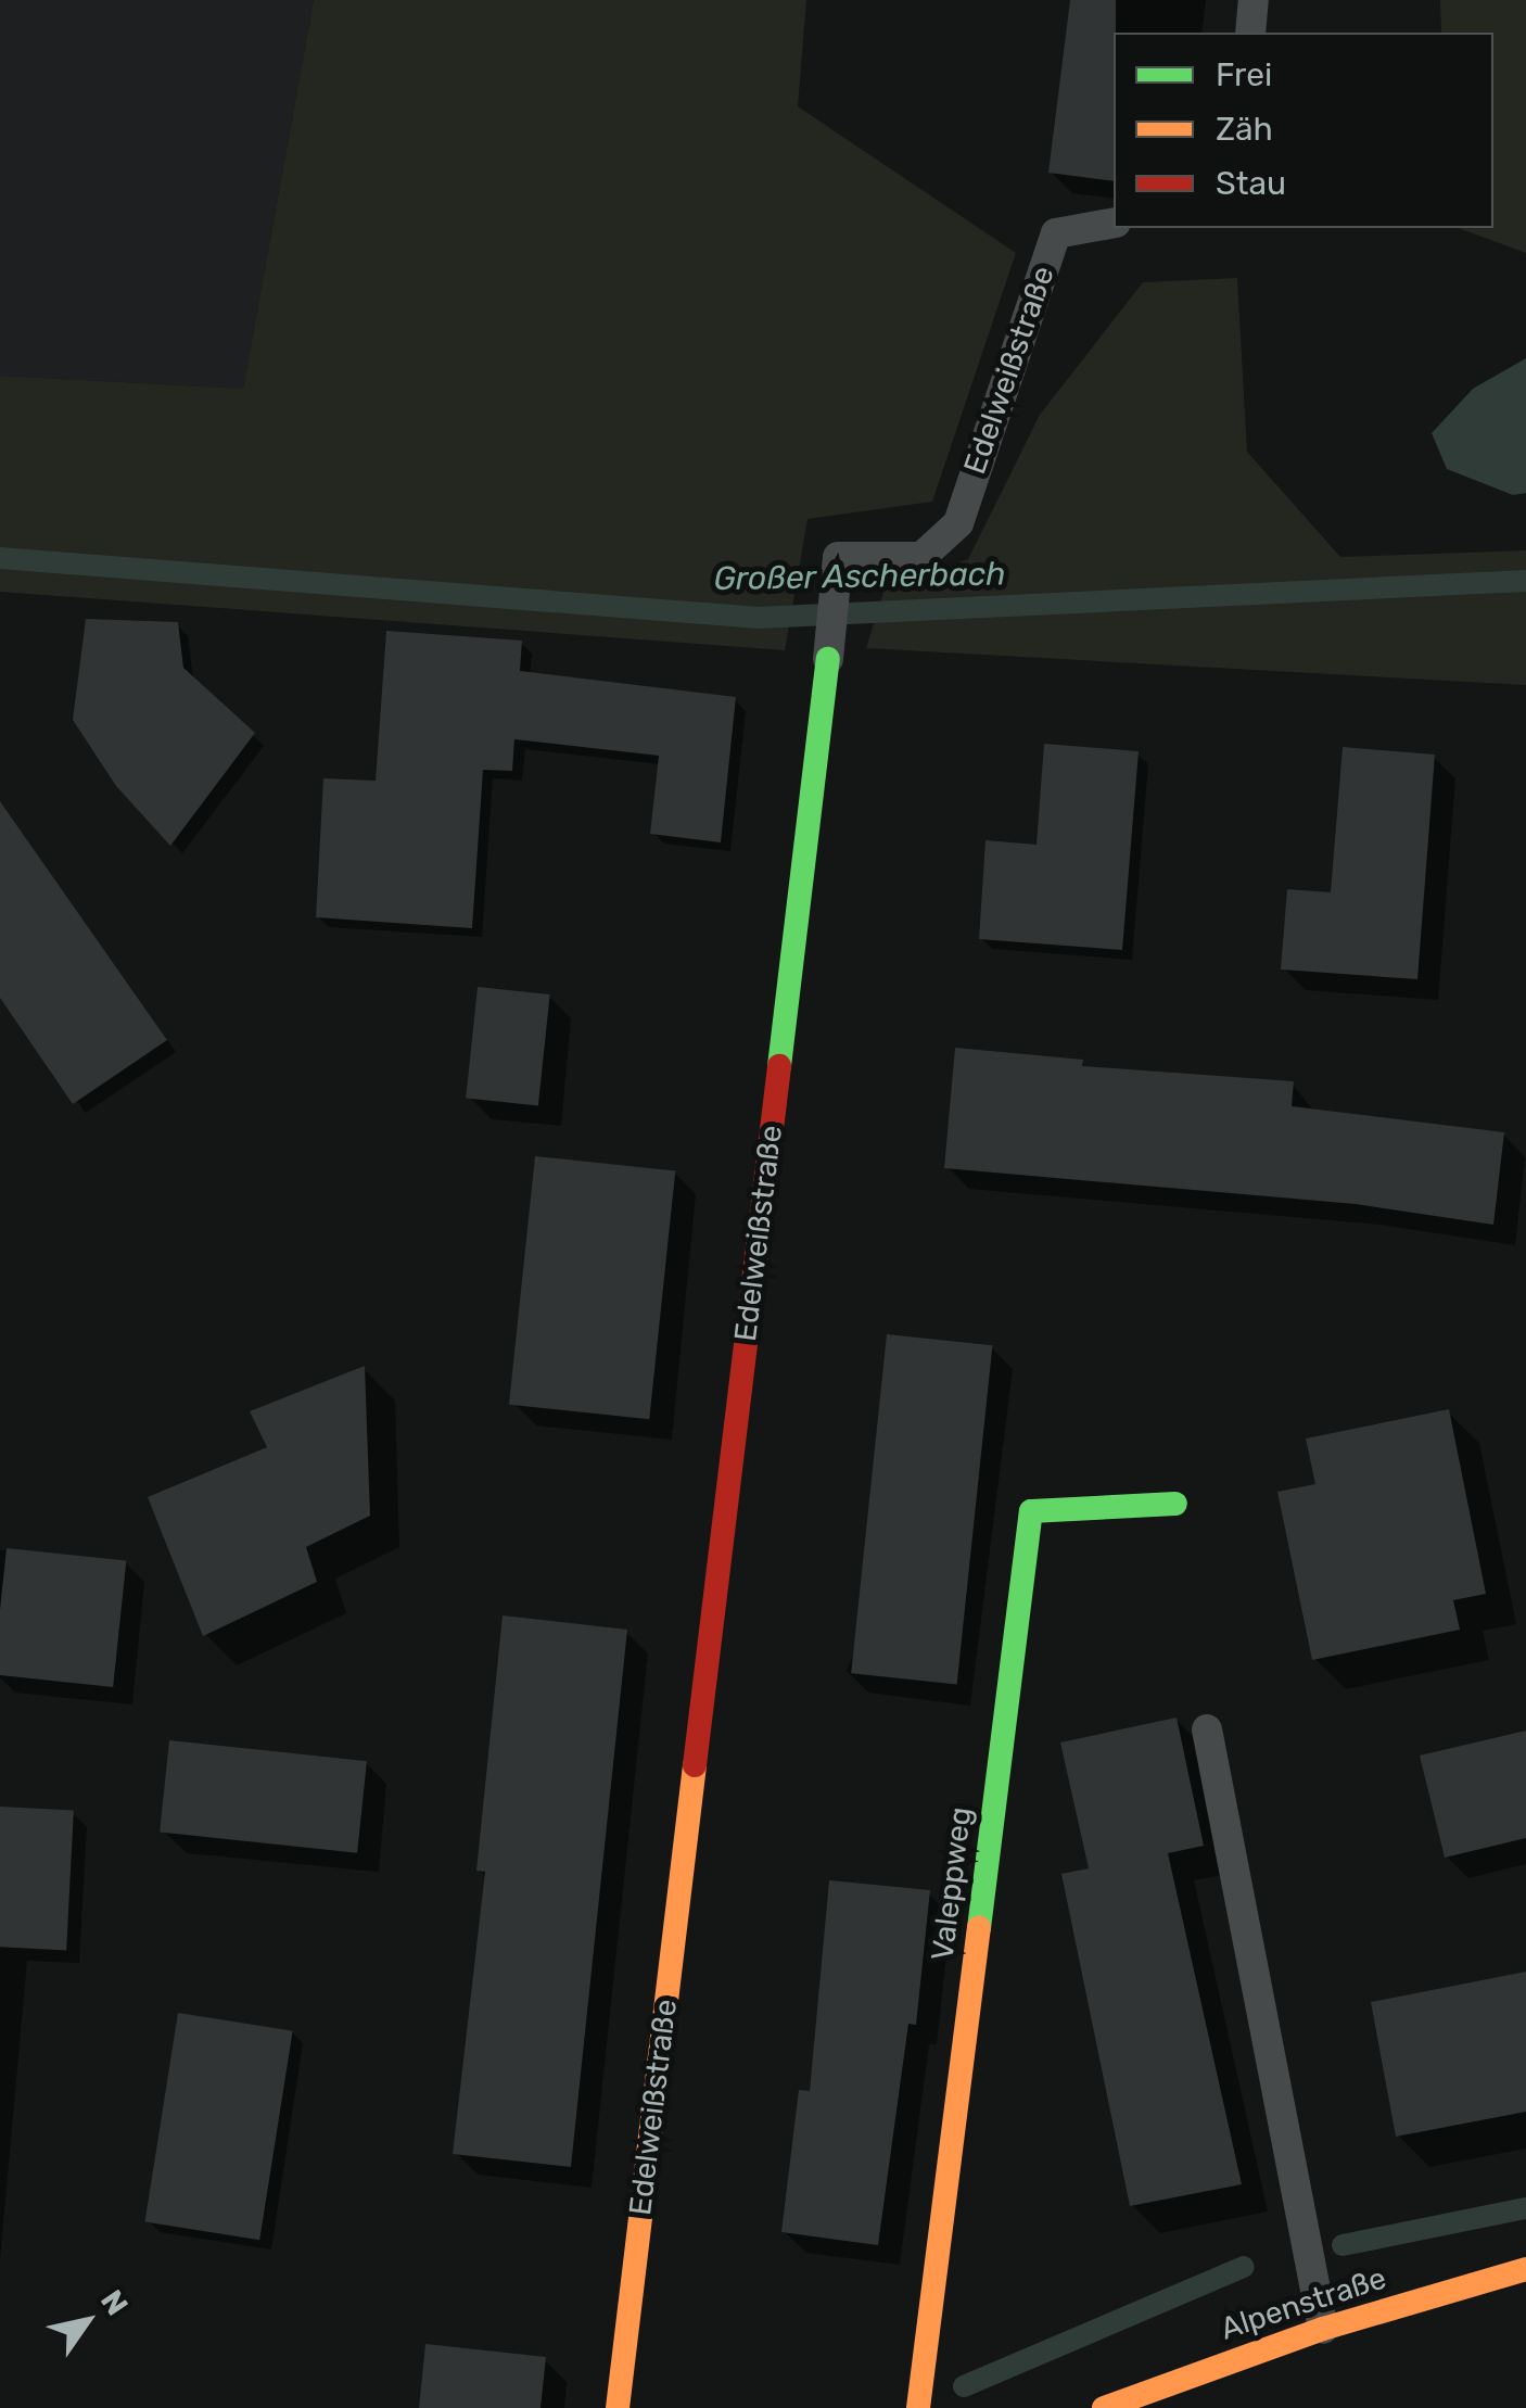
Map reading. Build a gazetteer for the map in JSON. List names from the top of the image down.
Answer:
{
  "streets": {
    "street": ["Edelweißstraße", "Valeppweg", "Alpenstraße"]
  },
  "water": ["Großer Ascherbach"],
  "legend": ["Frei", "Zäh", "Stau"],
  "north": "top right"
}
